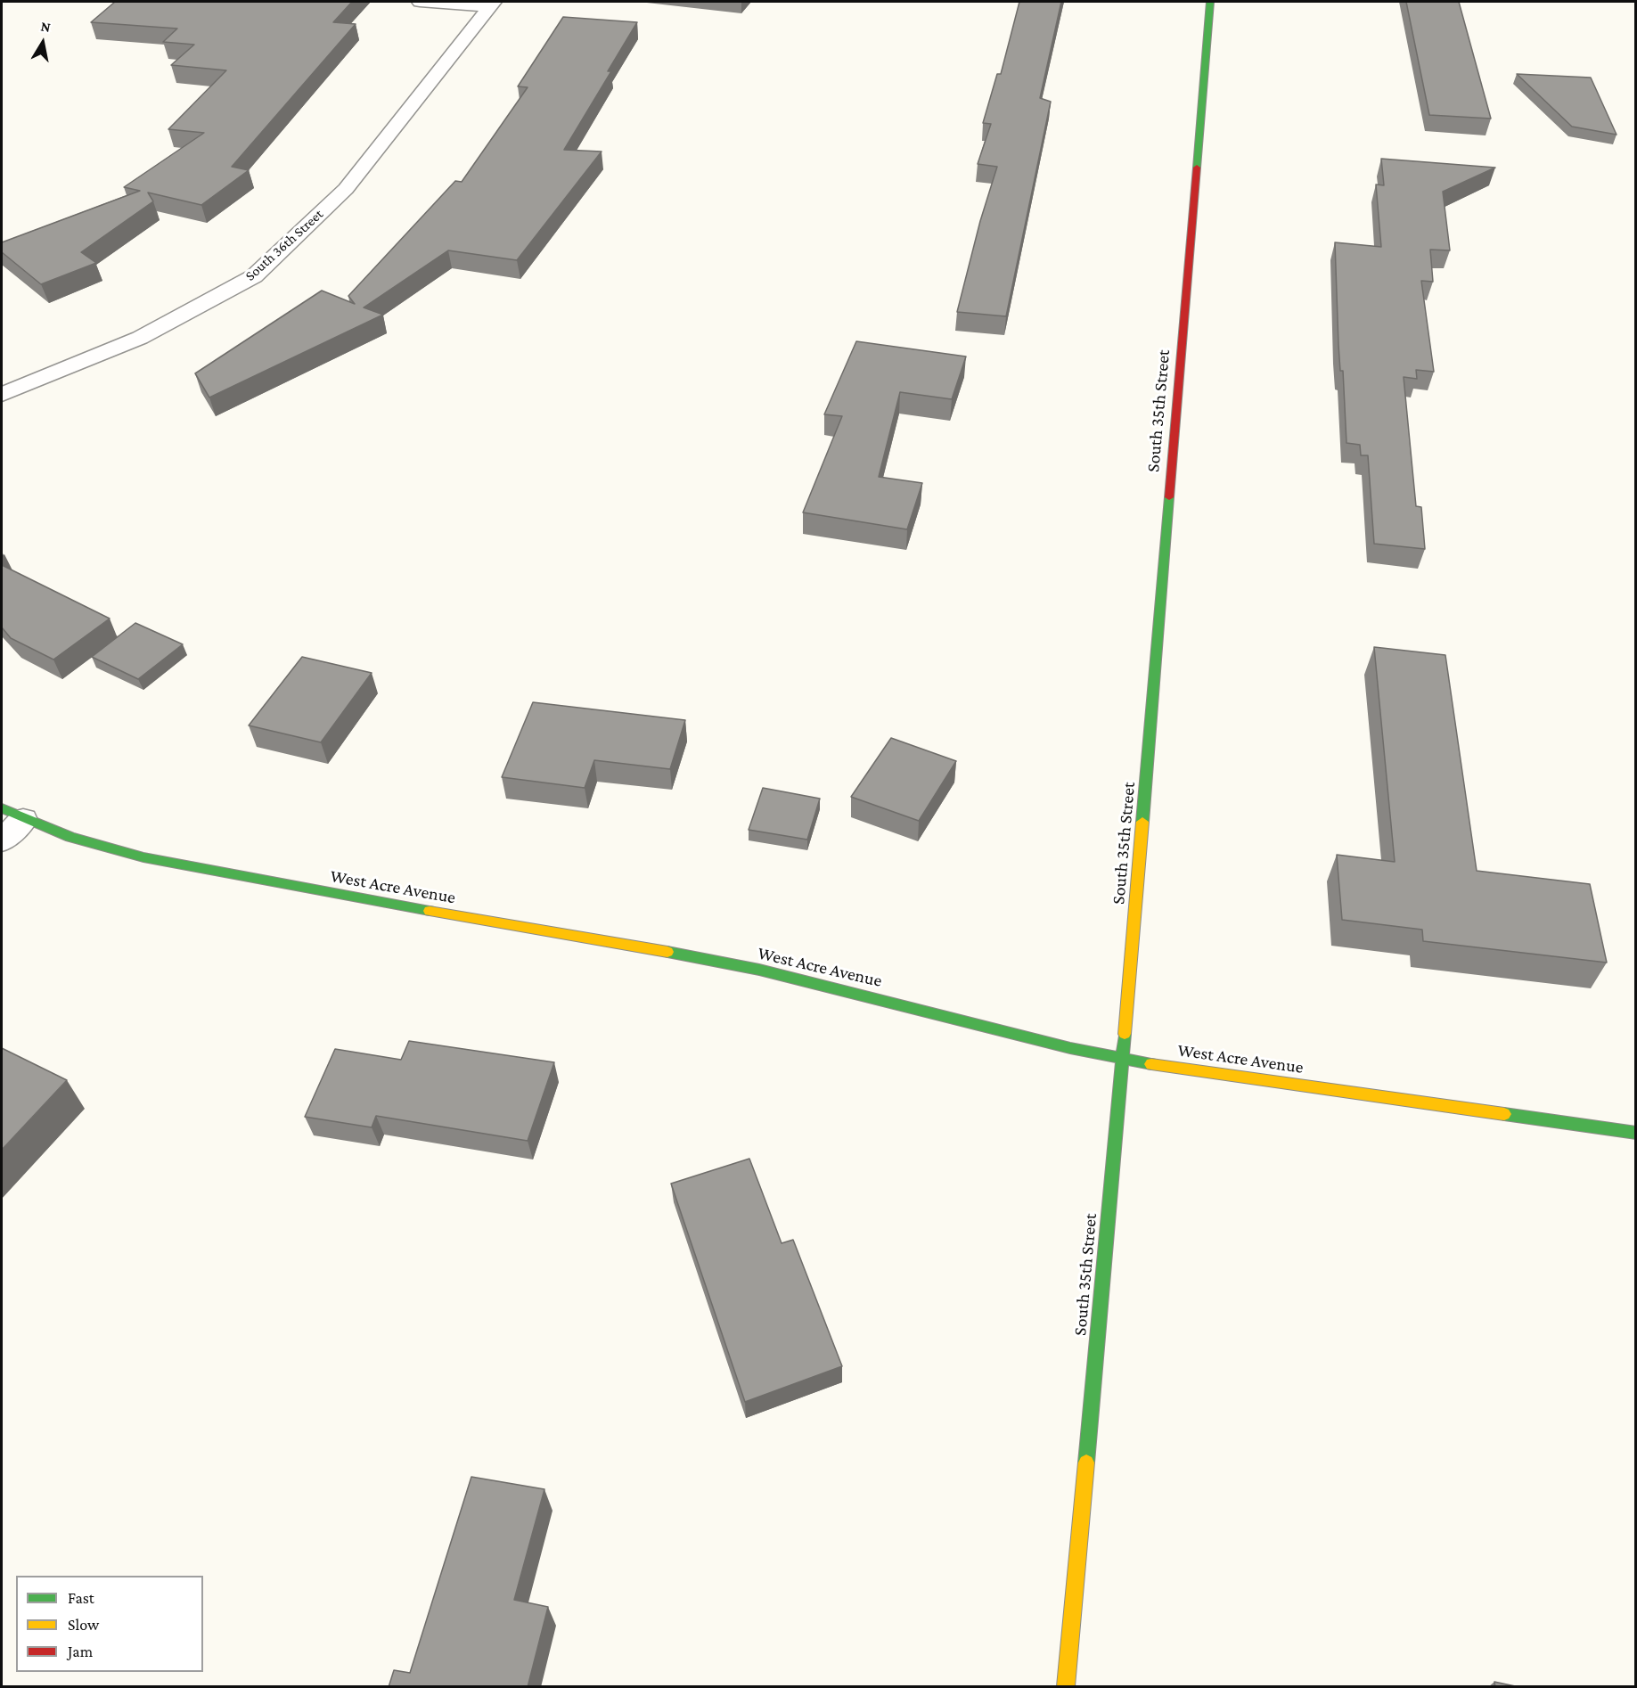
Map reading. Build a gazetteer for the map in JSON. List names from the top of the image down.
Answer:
{
  "streets": {
    "street": ["South 36th Street", "South 35th Street", "West Acre Avenue"]
  },
  "crossings": [
    ["South 35th Street", "West Acre Avenue"]
  ],
  "legend": ["Fast", "Slow", "Jam"],
  "north": "top"
}
